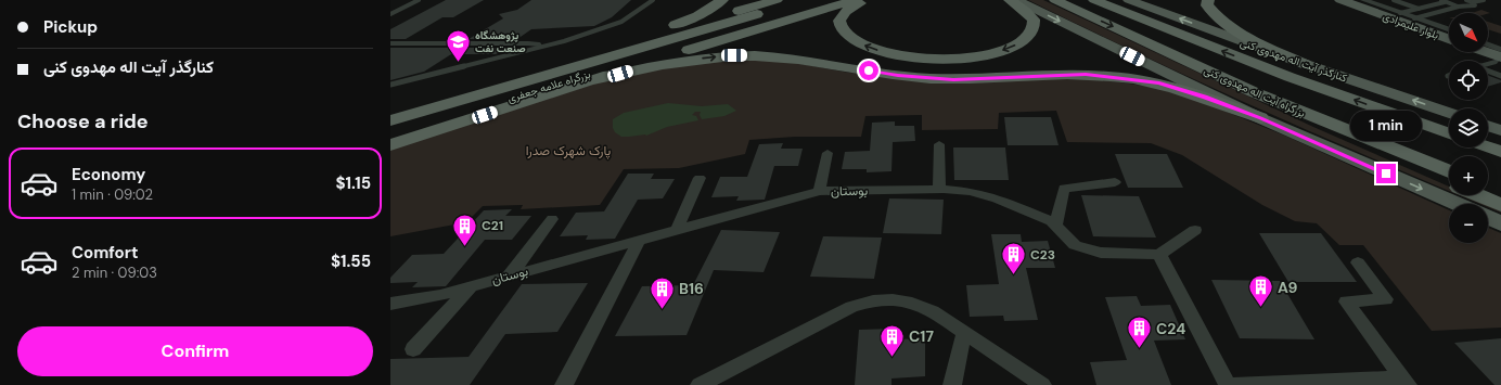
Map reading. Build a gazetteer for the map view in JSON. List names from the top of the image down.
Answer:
{
  "streets": {
    "highway": ["بزرگراه علامه جعفری", "بزرگراه آیت اله مهدوی کنی"],
    "main road": ["بلوار علیمرادی", "کنارگذر آیت اله مهدوی کنی"],
    "street": ["بوستان"]
  },
  "parks": ["پارک شهرک صدرا"],
  "places": {
    "school or university": ["پژوهشگاه صنعت نفت"],
    "building": [
      "C21",
      "C23",
      "A9",
      "B16",
      "C24",
      "C17"
    ]
  },
  "north": "bottom right",
  "page": {
    "banner": ["Pickup", "کنارگذر آیت اله مهدوی کنی"],
    "map_buttons": ["+", "−"],
    "heading": "Choose a ride",
    "bubble": "1 min",
    "list": [
      {
        "name": "Economy",
        "note": "1 min · 09:02",
        "value": "$1.15"
      },
      {
        "name": "Comfort",
        "note": "2 min · 09:03",
        "value": "$1.55"
      }
    ],
    "buttons": "Confirm"
  }
}
